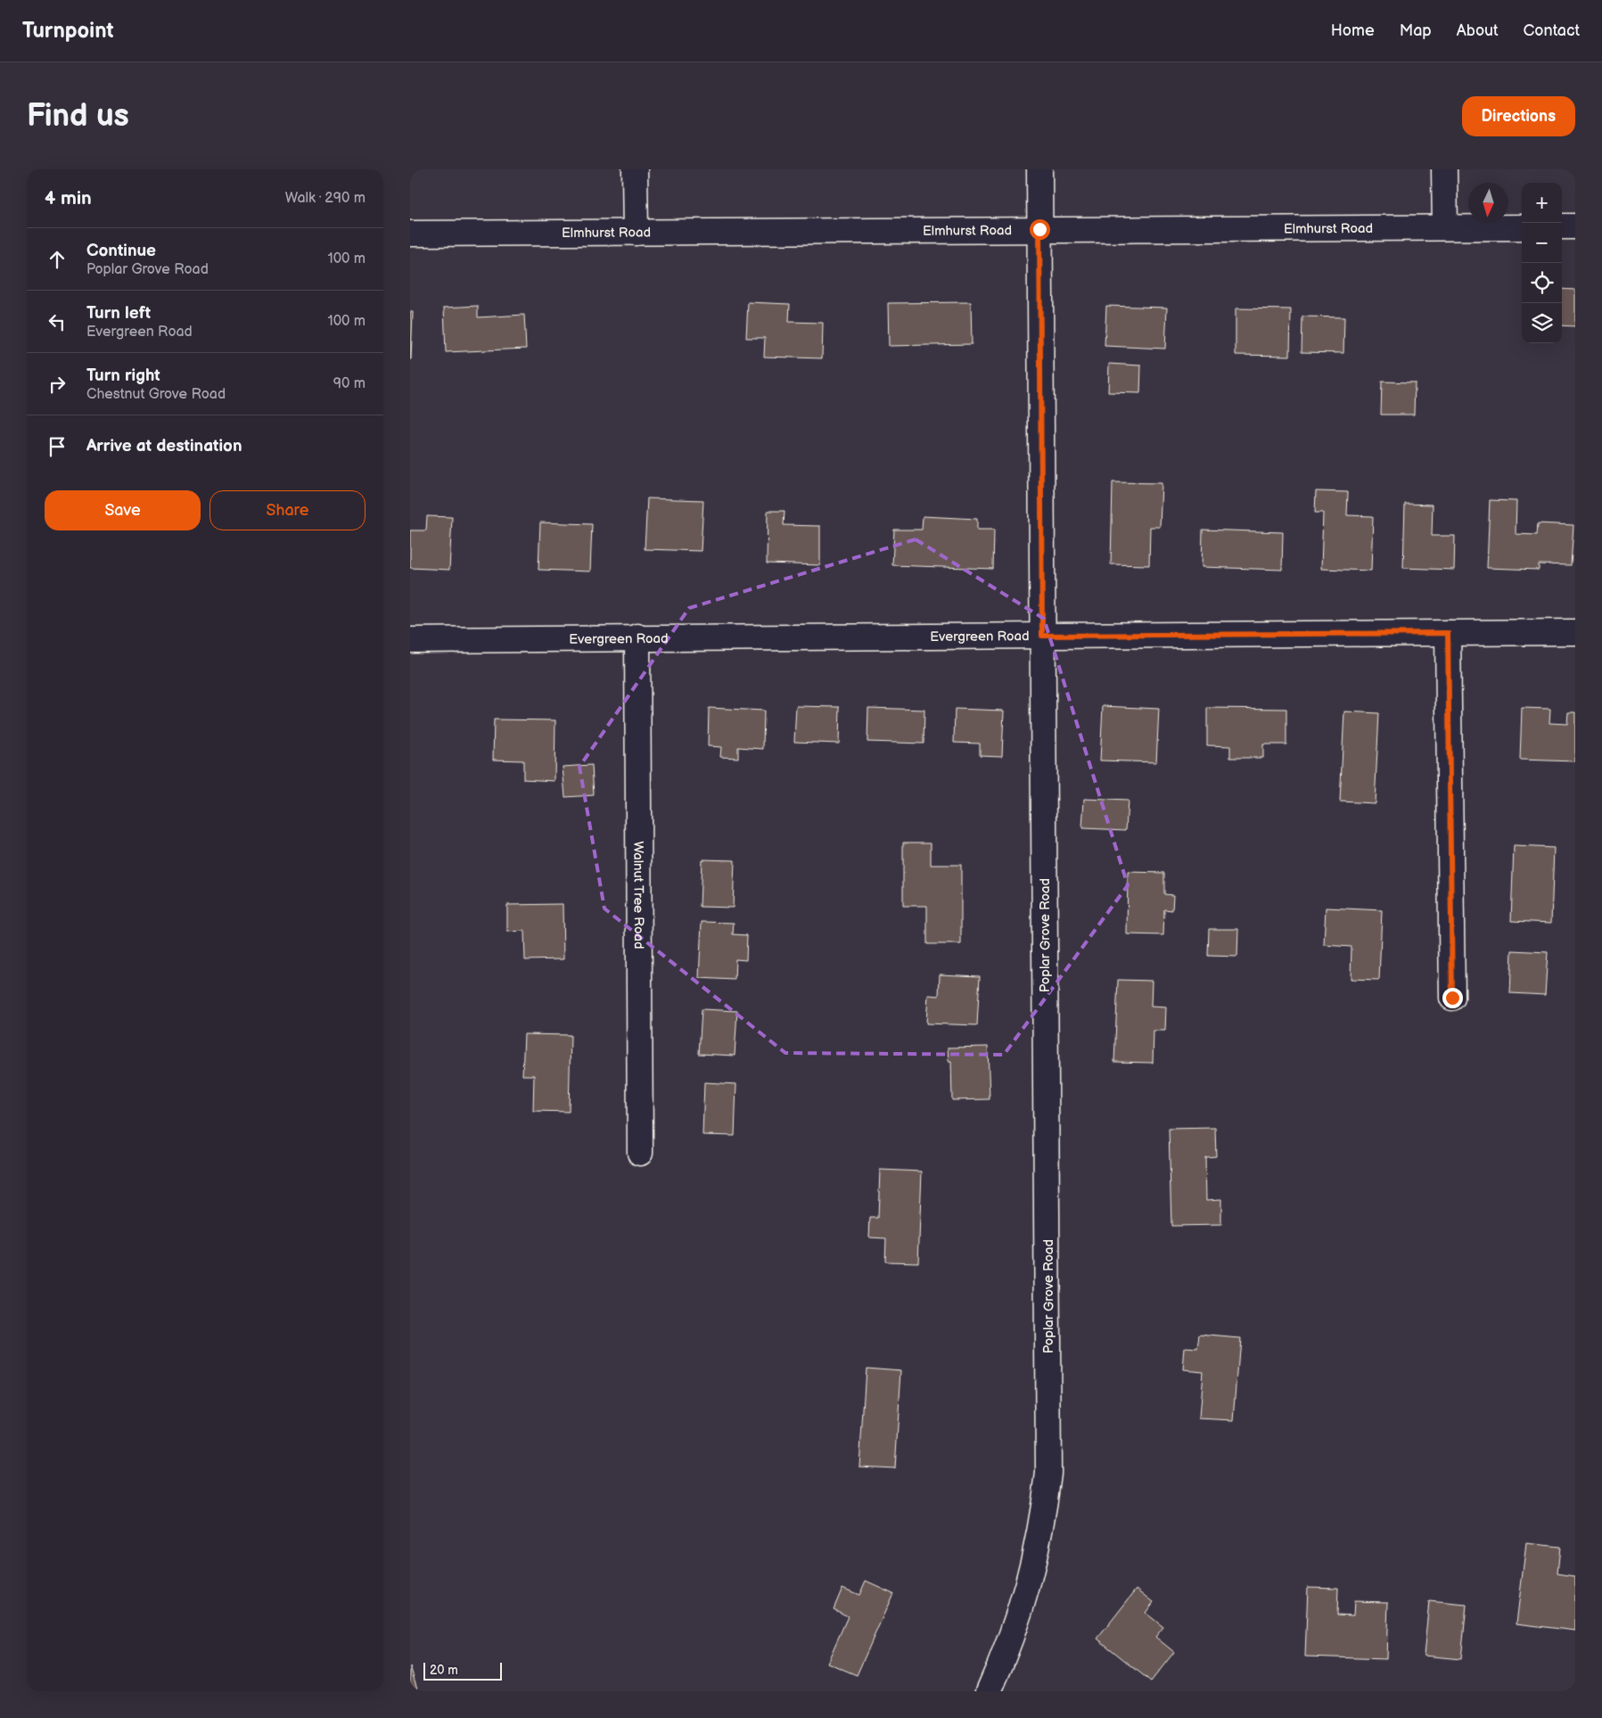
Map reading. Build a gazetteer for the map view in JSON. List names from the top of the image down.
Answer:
{
  "streets": {
    "street": [
      "Elmhurst Road",
      "Evergreen Road",
      "Walnut Tree Road",
      "Poplar Grove Road"
    ]
  },
  "crossings": [
    ["Elmhurst Road", "Poplar Grove Road"],
    ["Evergreen Road", "Walnut Tree Road"],
    ["Evergreen Road", "Poplar Grove Road"]
  ],
  "scale_bar": "20 m",
  "north": "bottom",
  "page": {
    "header": "Turnpoint",
    "nav": [
      "Home",
      "Map",
      "About",
      "Contact"
    ],
    "buttons": [
      "Directions",
      ["Save", "Share"]
    ],
    "title": "Find us",
    "heading": ["4 min", "Walk · 290 m"],
    "map_buttons": ["+", "−"],
    "list": [
      ["Continue", "Poplar Grove Road", "100 m"],
      ["Turn left", "Evergreen Road", "100 m"],
      ["Turn right", "Chestnut Grove Road", "90 m"],
      "Arrive at destination"
    ],
    "scale": "20 m"
  }
}
